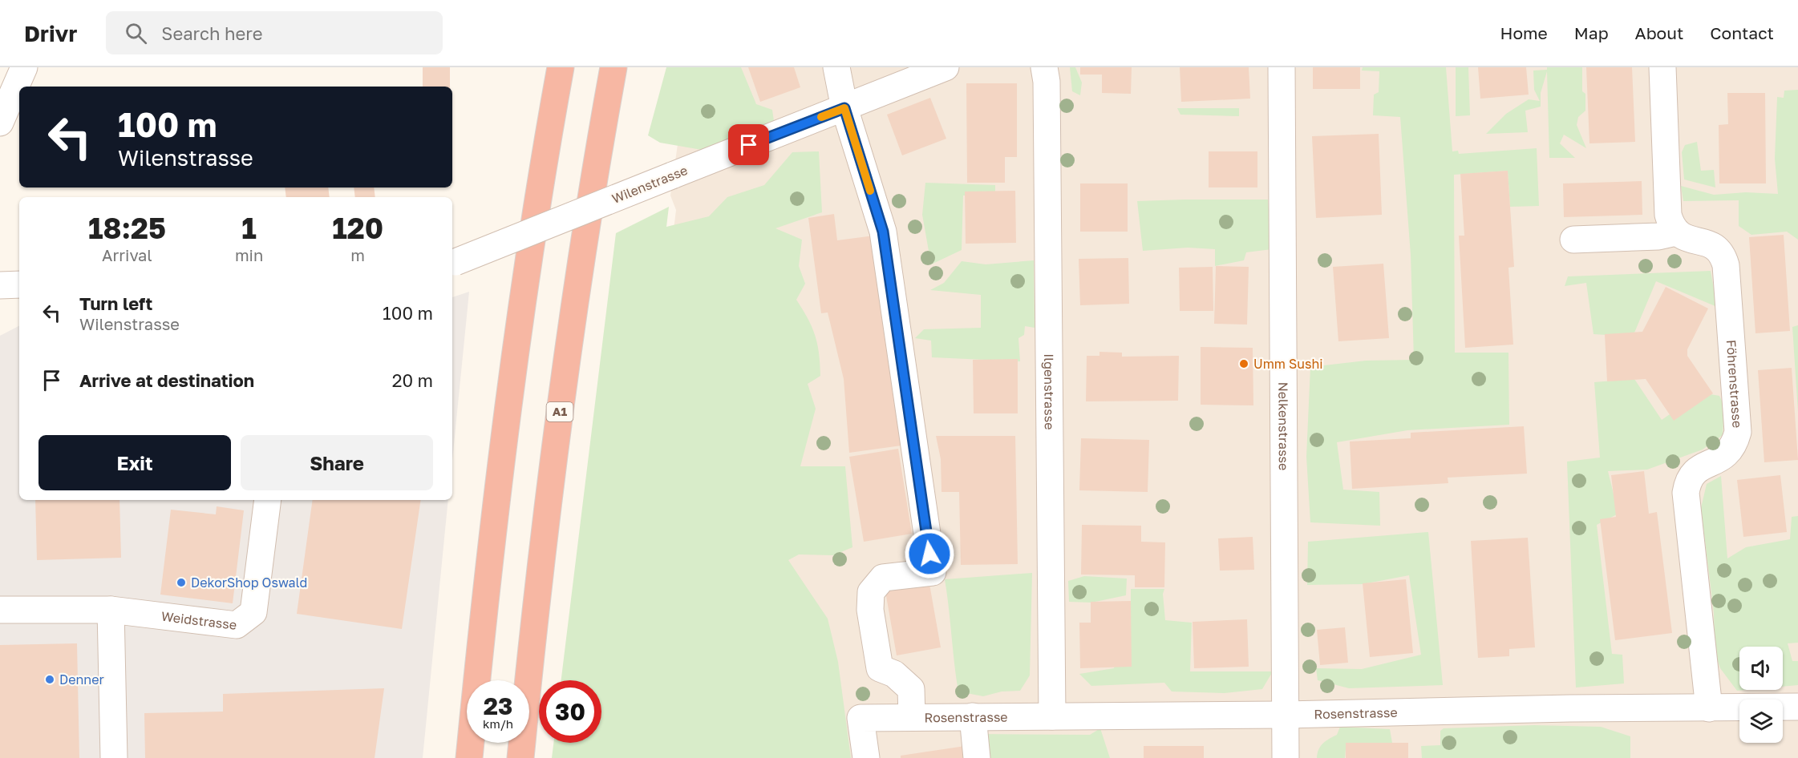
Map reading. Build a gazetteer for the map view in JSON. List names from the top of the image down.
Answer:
{
  "streets": {
    "highway": ["A1"],
    "street": [
      "Wilenstrasse",
      "Föhrenstrasse",
      "Ilgenstrasse",
      "Nelkenstrasse",
      "Weidstrasse",
      "Rosenstrasse"
    ]
  },
  "crossings": [
    ["Föhrenstrasse", "Rosenstrasse"],
    ["Ilgenstrasse", "Rosenstrasse"],
    ["Nelkenstrasse", "Rosenstrasse"]
  ],
  "places": ["Umm Sushi", "DekorShop Oswald", "Denner"],
  "page": {
    "header": "Drivr",
    "search": "Search here",
    "nav": [
      "Home",
      "Map",
      "About",
      "Contact"
    ],
    "turn": ["100 m", "Wilenstrasse"],
    "eta": [
      "18:25",
      "Arrival",
      "1",
      "min",
      "120",
      "m"
    ],
    "list": [
      {
        "name": "Turn left",
        "note": "Wilenstrasse",
        "value": "100 m"
      },
      {
        "name": "Arrive at destination",
        "value": "20 m"
      }
    ],
    "buttons": ["Exit", "Share"],
    "speed": "23 km/h",
    "limit": "30"
  }
}
